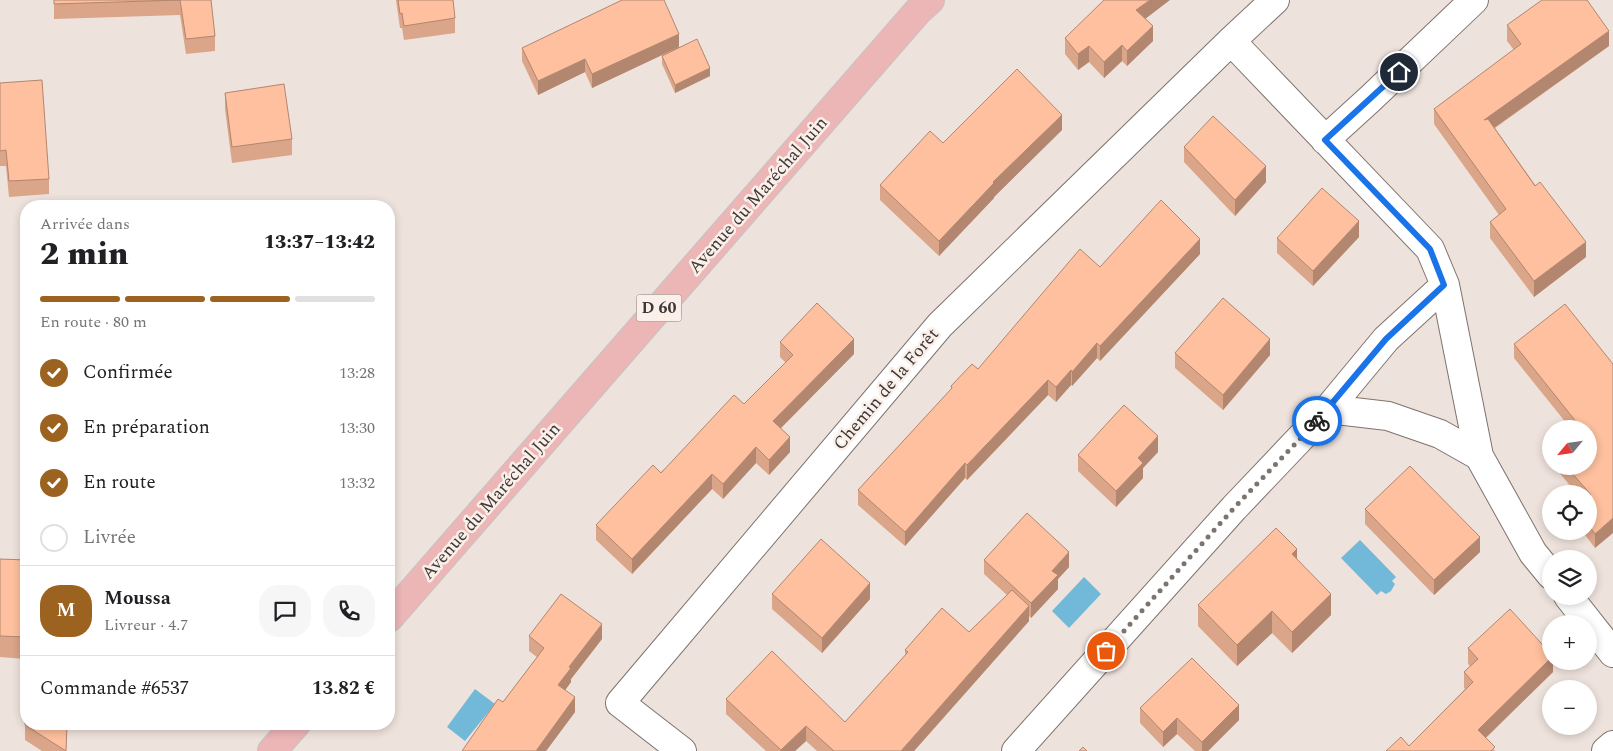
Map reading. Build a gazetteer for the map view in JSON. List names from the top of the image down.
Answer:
{
  "streets": {
    "main road": ["Avenue du Maréchal Juin", "D 60"],
    "street": ["Chemin de la Forêt"]
  },
  "north": "bottom left",
  "page": {
    "heading": ["2 min", "Arrivée dans", "13:37–13:42"],
    "panel": [
      "Moussa",
      "Livreur · 4.7",
      "Commande #6537",
      "13.82 €"
    ],
    "bar": "En route · 80 m",
    "list": [
      ["Confirmée", "13:28"],
      ["En préparation", "13:30"],
      ["En route", "13:32"],
      "Livrée"
    ],
    "map_buttons": ["+", "−"],
    "round": "M"
  }
}
